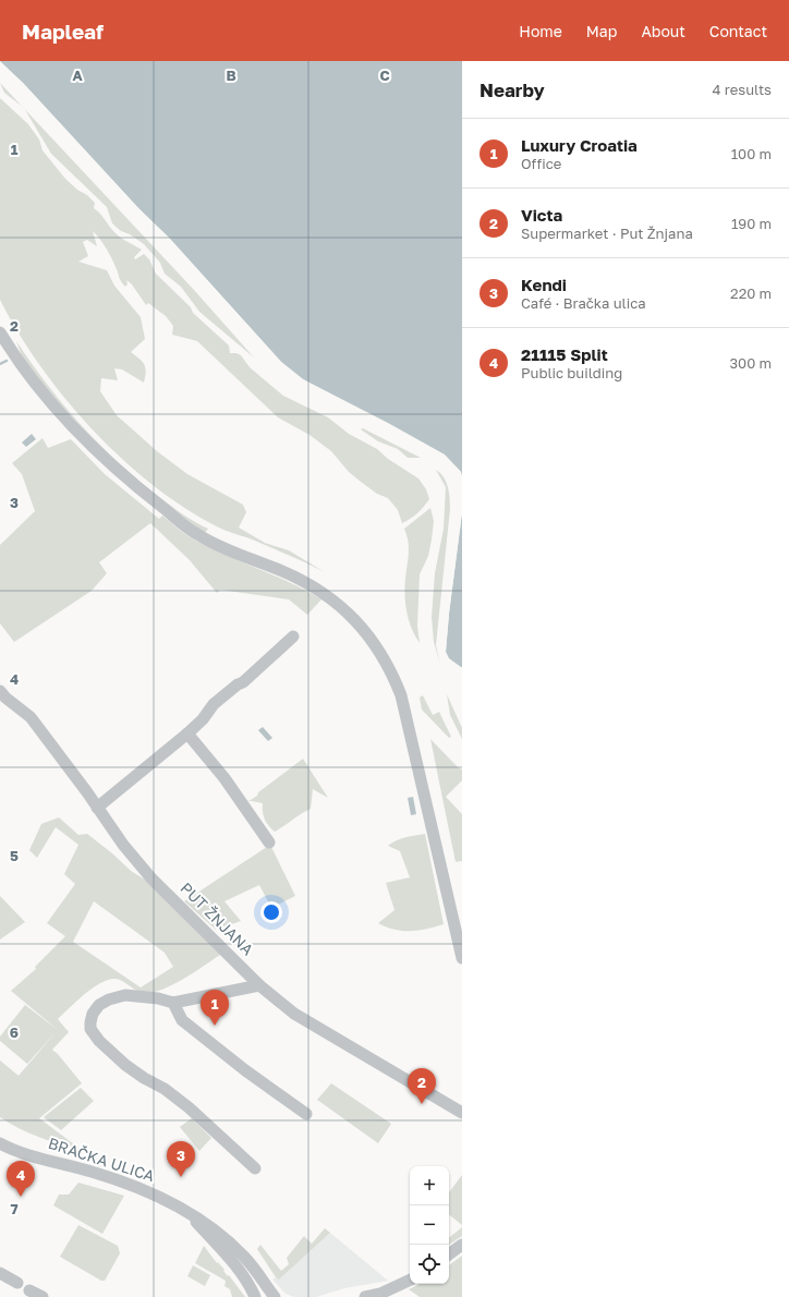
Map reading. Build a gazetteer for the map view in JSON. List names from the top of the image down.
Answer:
{
  "streets": {
    "street": ["PUT ŽNJANA", "BRAČKA ULICA"]
  },
  "page": {
    "header": "Mapleaf",
    "nav": [
      "Home",
      "Map",
      "About",
      "Contact"
    ],
    "heading": ["Nearby", "4 results"],
    "list": [
      {
        "mark": "1",
        "name": "Luxury Croatia",
        "note": "Office",
        "value": "100 m"
      },
      {
        "mark": "2",
        "name": "Victa",
        "note": "Supermarket · Put Žnjana",
        "value": "190 m"
      },
      {
        "mark": "3",
        "name": "Kendi",
        "note": "Café · Bračka ulica",
        "value": "220 m"
      },
      {
        "mark": "4",
        "name": "21115 Split",
        "note": "Public building",
        "value": "300 m"
      }
    ],
    "pins": [
      "1",
      "2",
      "3",
      "4"
    ],
    "map_buttons": ["+", "−"]
  },
  "grid": {
    "columns": ["A", "B", "C"],
    "rows": [
      "1",
      "2",
      "3",
      "4",
      "5",
      "6",
      "7"
    ]
  }
}
